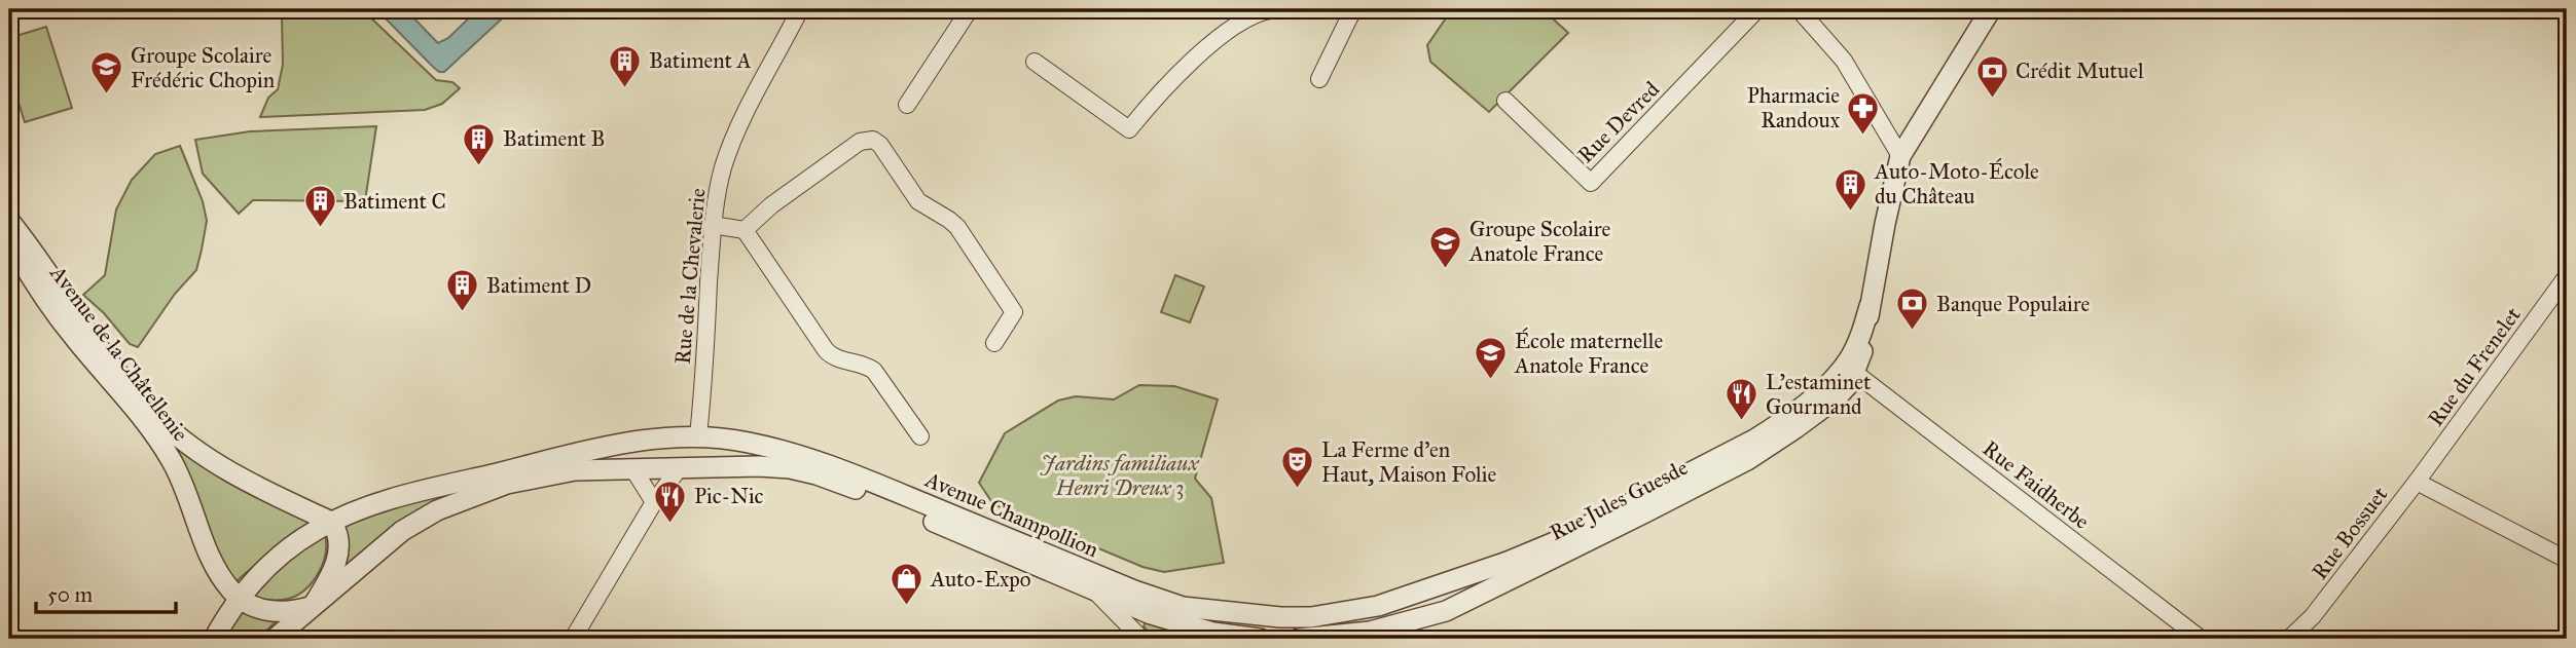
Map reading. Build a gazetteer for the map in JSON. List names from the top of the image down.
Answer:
{
  "streets": {
    "street": [
      "Rue Devred",
      "Rue de la Chevalerie",
      "Avenue de la Châtellenie",
      "Rue du Frenelet",
      "Rue Faidherbe",
      "Rue Jules Guesde",
      "Avenue Champollion",
      "Rue Bossuet"
    ]
  },
  "crossings": [
    ["Rue de la Chevalerie", "Avenue Champollion"],
    ["Avenue de la Châtellenie", "Avenue Champollion"],
    ["Rue du Frenelet", "Rue Bossuet"],
    ["Rue Faidherbe", "Rue Jules Guesde"],
    ["Rue Jules Guesde", "Avenue Champollion"]
  ],
  "parks": ["Jardins familiaux Henri Dreux 3"],
  "places": {
    "building": [
      "Batiment A",
      "Batiment B",
      "Auto-Moto-École du Château",
      "Batiment C",
      "Batiment D"
    ],
    "school or university": ["Groupe Scolaire Frédéric Chopin", "Groupe Scolaire Anatole France", "École maternelle Anatole France"],
    "bank": ["Crédit Mutuel", "Banque Populaire"],
    "pharmacy": ["Pharmacie Randoux"],
    "restaurant": ["L'estaminet Gourmand", "Pic-Nic"],
    "theatre": ["La Ferme d'en Haut, Maison Folie"],
    "shop": ["Auto-Expo"]
  },
  "scale_bar": "50 m"
}
